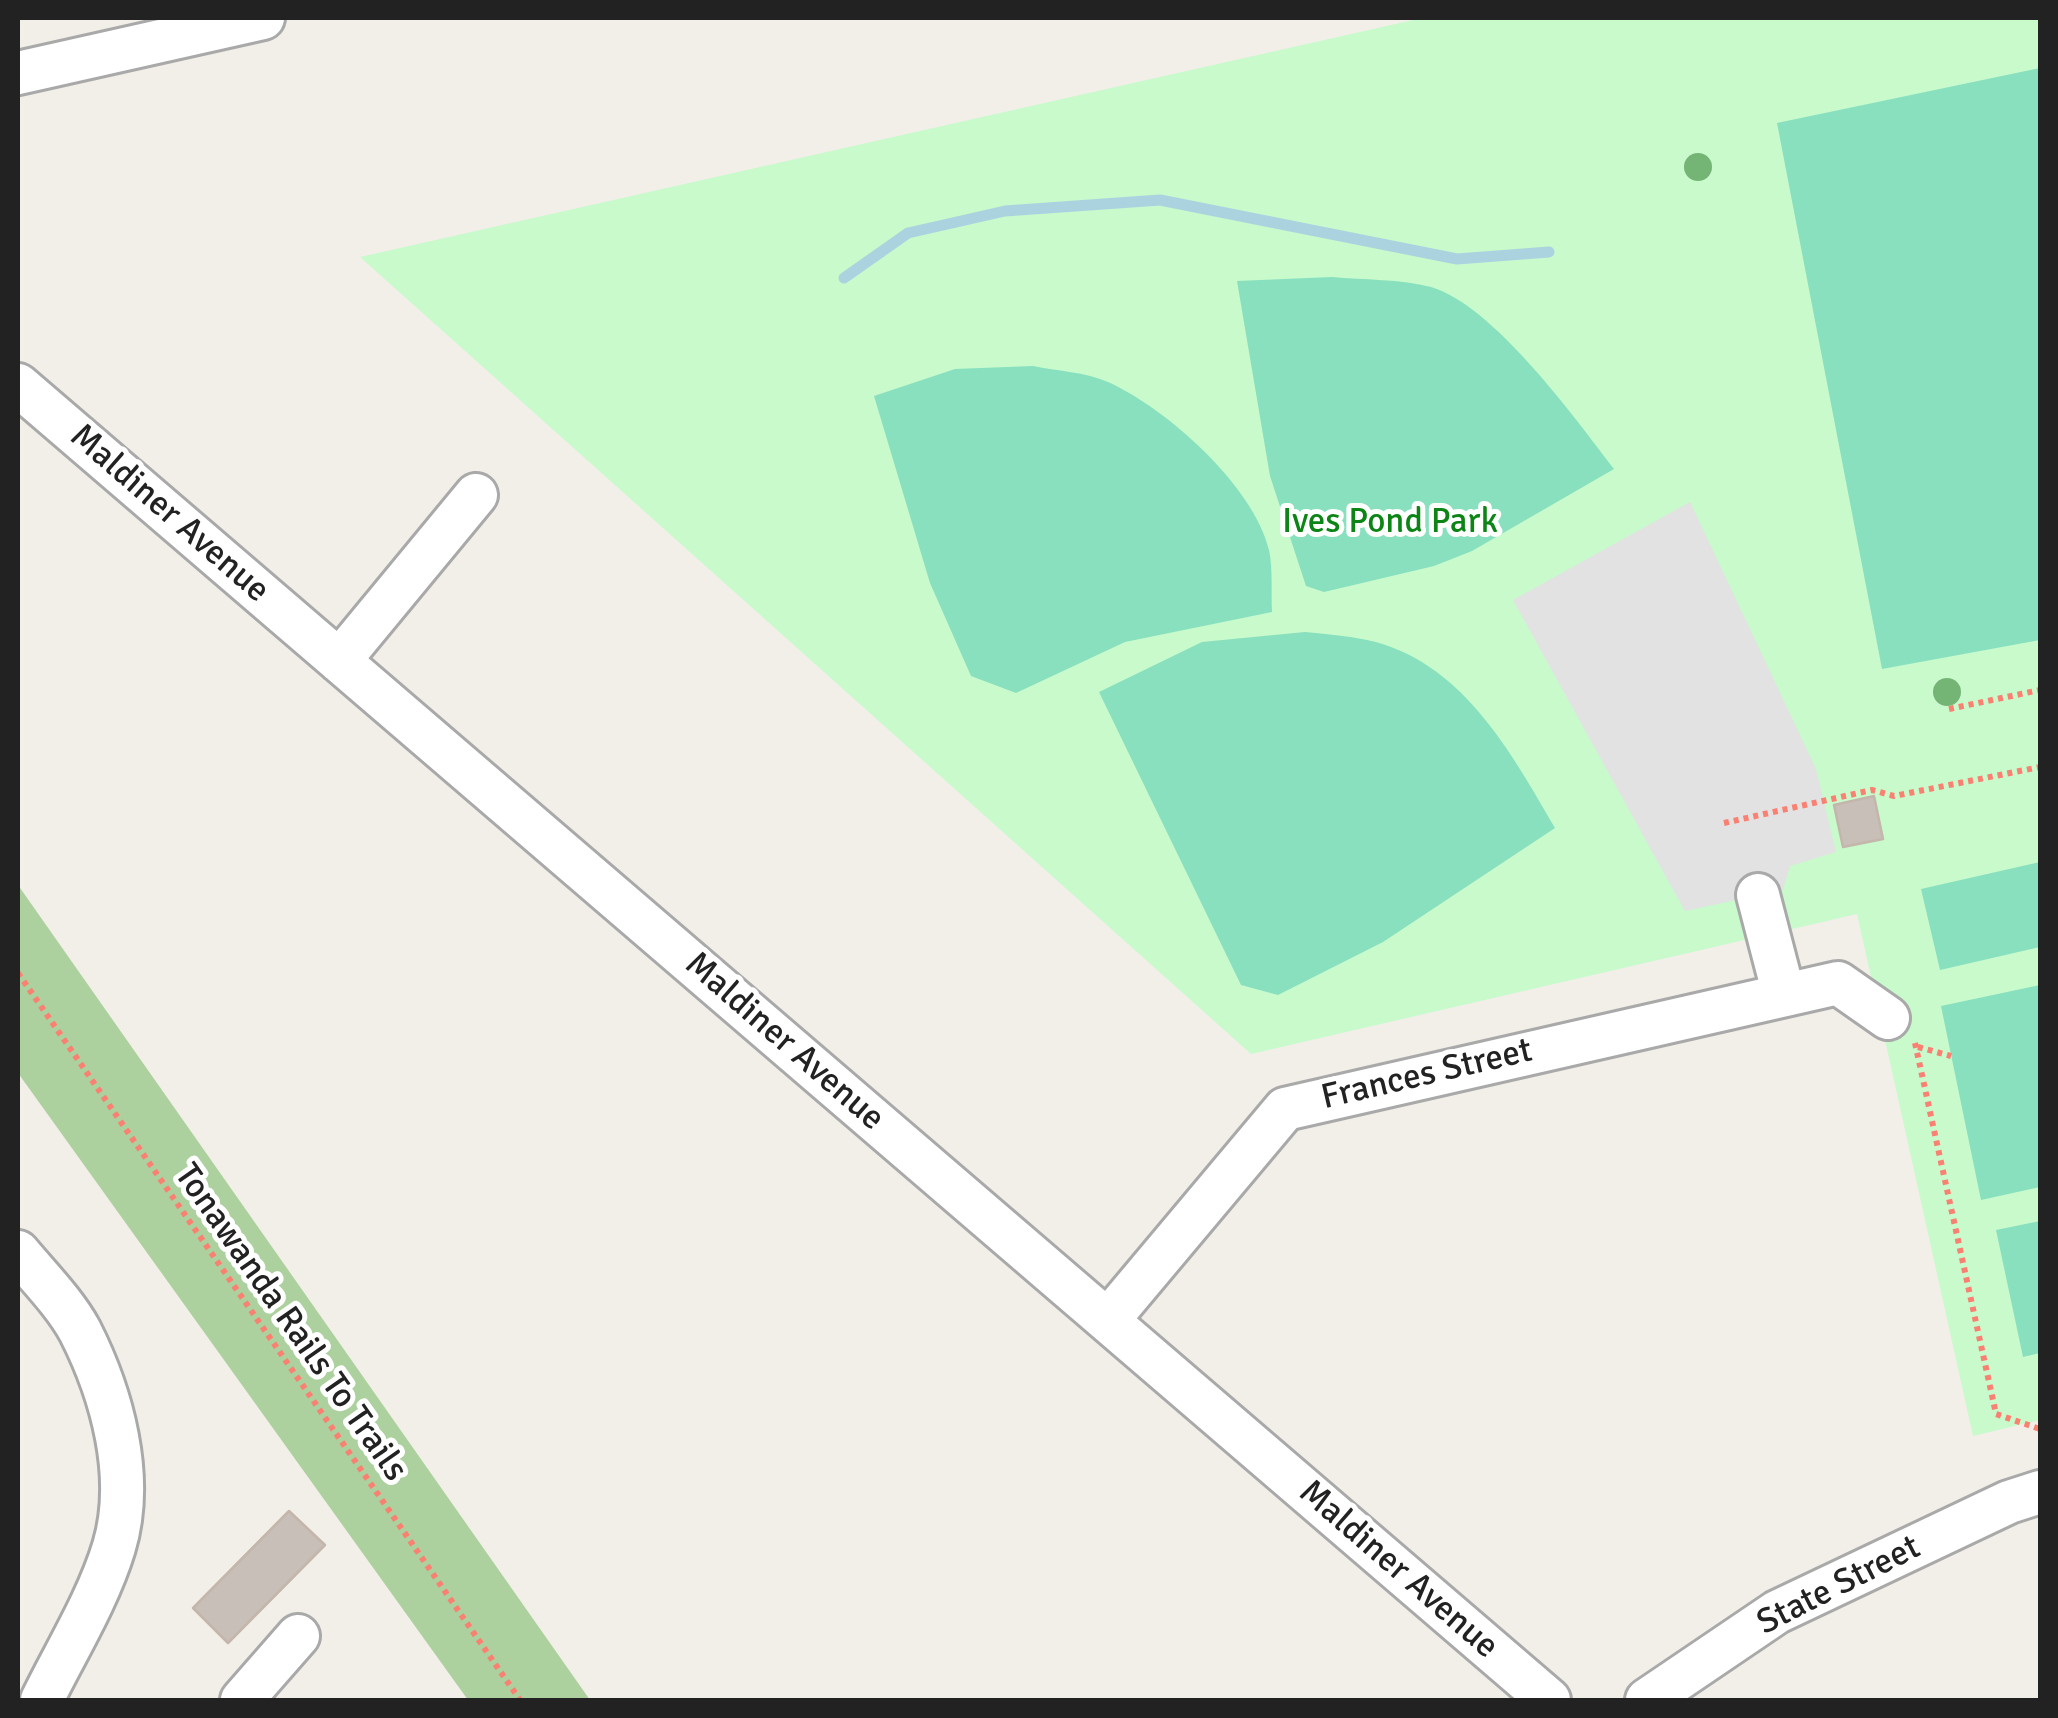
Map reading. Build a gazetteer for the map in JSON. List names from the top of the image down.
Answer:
{
  "streets": {
    "street": ["Maldiner Avenue", "Frances Street", "State Street"],
    "path": ["Tonawanda Rails To Trails"]
  },
  "crossings": [
    ["Maldiner Avenue", "Frances Street"]
  ],
  "parks": ["Ives Pond Park"]
}
